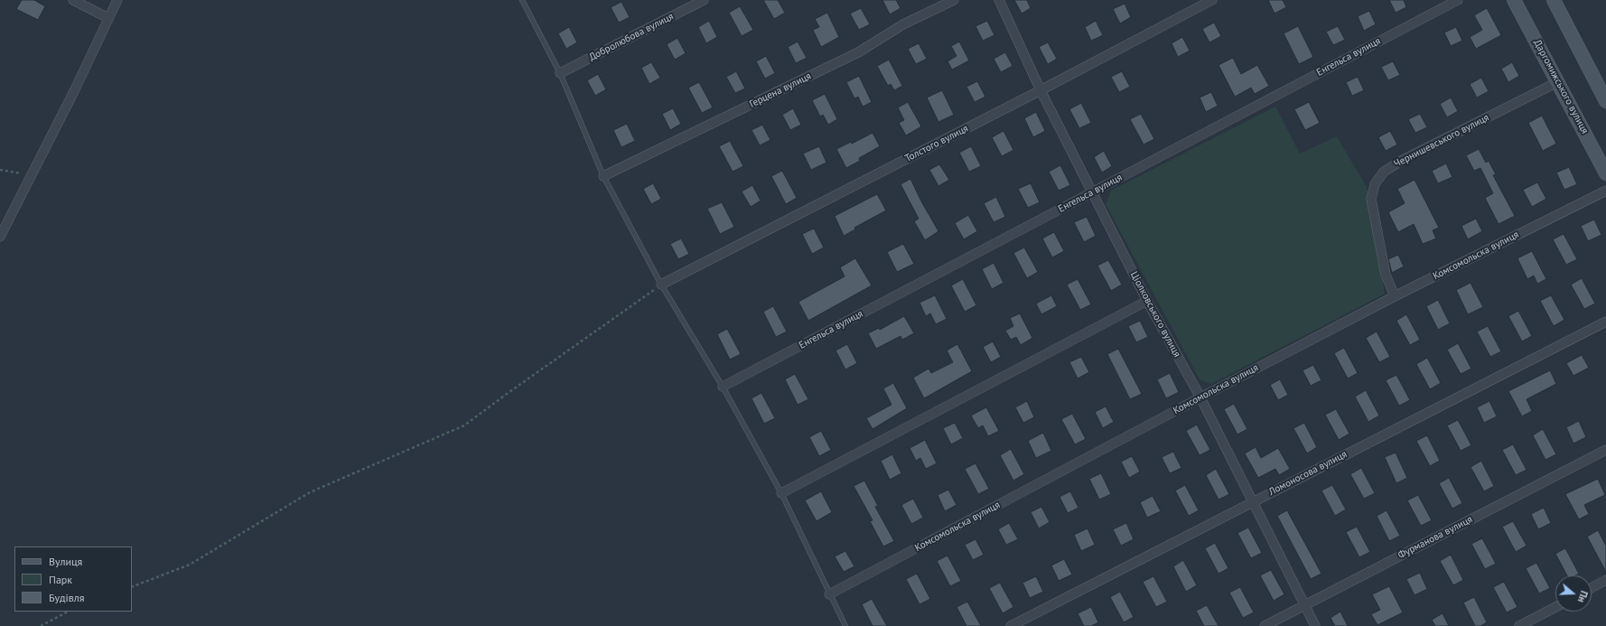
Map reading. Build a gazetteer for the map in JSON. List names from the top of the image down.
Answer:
{
  "streets": {
    "street": [
      "Добролюбова вулиця",
      "Енгельса вулиця",
      "Даргомижського вулиця",
      "Герцена вулиця",
      "Чернишевського вулиця",
      "Толстого вулиця",
      "Комсомольска вулиця",
      "Ціолковського вулиця",
      "Ломоносова вулиця",
      "Фурманова вулиця"
    ]
  },
  "crossings": [
    ["Енгельса вулиця", "Ціолковського вулиця"],
    ["Даргомижського вулиця", "Чернишевського вулиця"],
    ["Чернишевського вулиця", "Комсомольска вулиця"],
    ["Толстого вулиця", "Ціолковського вулиця"],
    ["Комсомольска вулиця", "Ціолковського вулиця"],
    ["Ціолковського вулиця", "Ломоносова вулиця"],
    ["Ціолковського вулиця", "Фурманова вулиця"]
  ],
  "legend": ["Вулиця", "Парк", "Будівля"],
  "north": "right"
}
